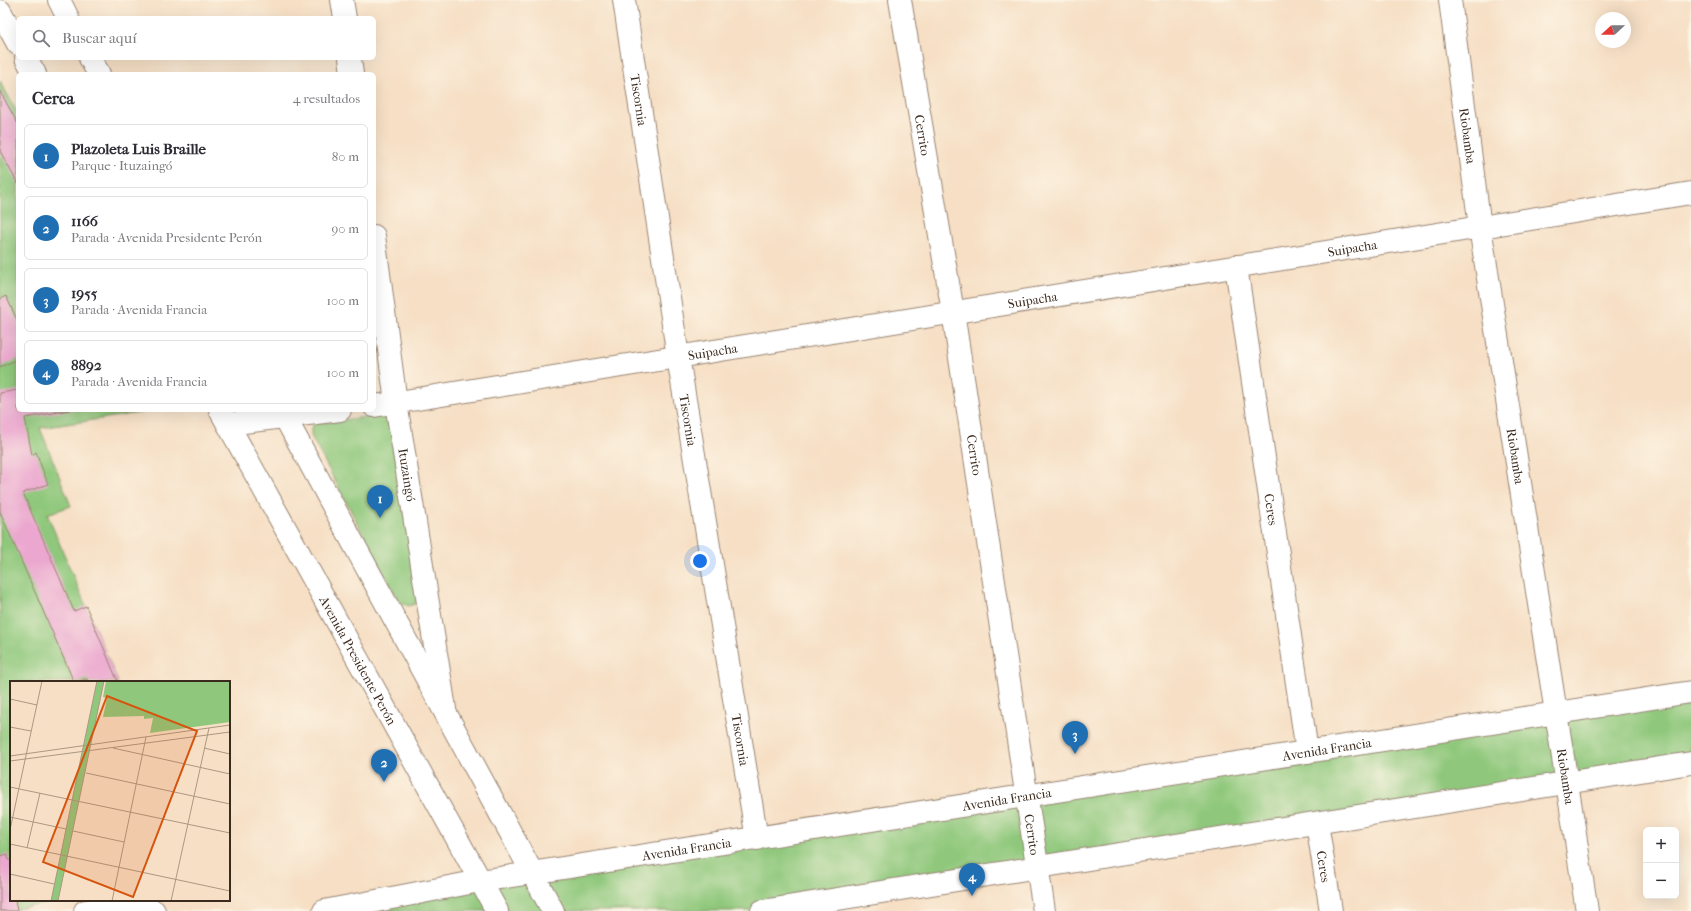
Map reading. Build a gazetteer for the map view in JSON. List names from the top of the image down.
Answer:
{
  "streets": {
    "street": [
      "Tiscornia",
      "Cerrito",
      "Riobamba",
      "Suipacha",
      "Ituzaingó",
      "Ceres",
      "Avenida Presidente Perón",
      "Avenida Francia"
    ]
  },
  "crossings": [
    ["Tiscornia", "Suipacha"],
    ["Tiscornia", "Avenida Francia"],
    ["Cerrito", "Suipacha"],
    ["Cerrito", "Avenida Francia"],
    ["Riobamba", "Suipacha"],
    ["Riobamba", "Avenida Francia"],
    ["Suipacha", "Ituzaingó"],
    ["Suipacha", "Ceres"],
    ["Ceres", "Avenida Francia"],
    ["Avenida Presidente Perón", "Avenida Francia"]
  ],
  "north": "left",
  "page": {
    "search": "Buscar aquí",
    "heading": ["Cerca", "4 resultados"],
    "list": [
      {
        "mark": "1",
        "name": "Plazoleta Luis Braille",
        "note": "Parque · Ituzaingó",
        "value": "80 m"
      },
      {
        "mark": "2",
        "name": "1166",
        "note": "Parada · Avenida Presidente Perón",
        "value": "90 m"
      },
      {
        "mark": "3",
        "name": "1955",
        "note": "Parada · Avenida Francia",
        "value": "100 m"
      },
      {
        "mark": "4",
        "name": "8892",
        "note": "Parada · Avenida Francia",
        "value": "100 m"
      }
    ],
    "pins": [
      "1",
      "3",
      "2",
      "4"
    ],
    "map_buttons": ["+", "−"]
  }
}
